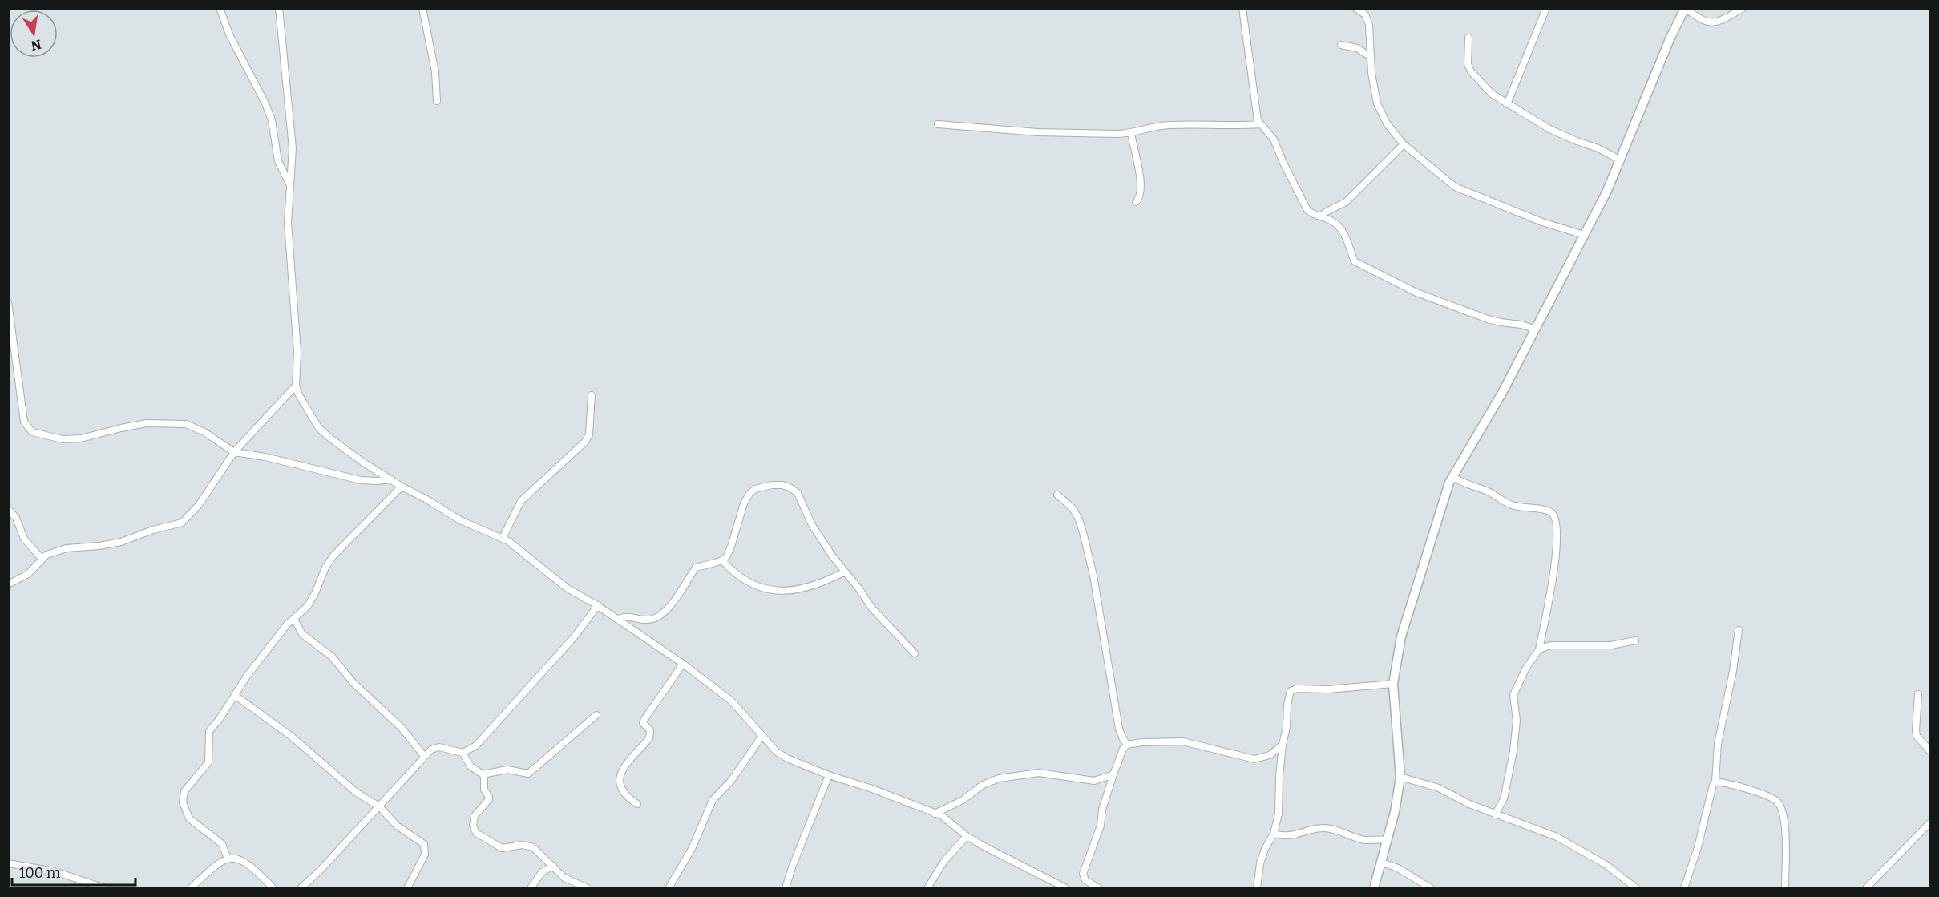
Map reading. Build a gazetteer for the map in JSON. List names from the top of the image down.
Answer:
{
  "scale_bar": "100 m",
  "north": "bottom"
}
